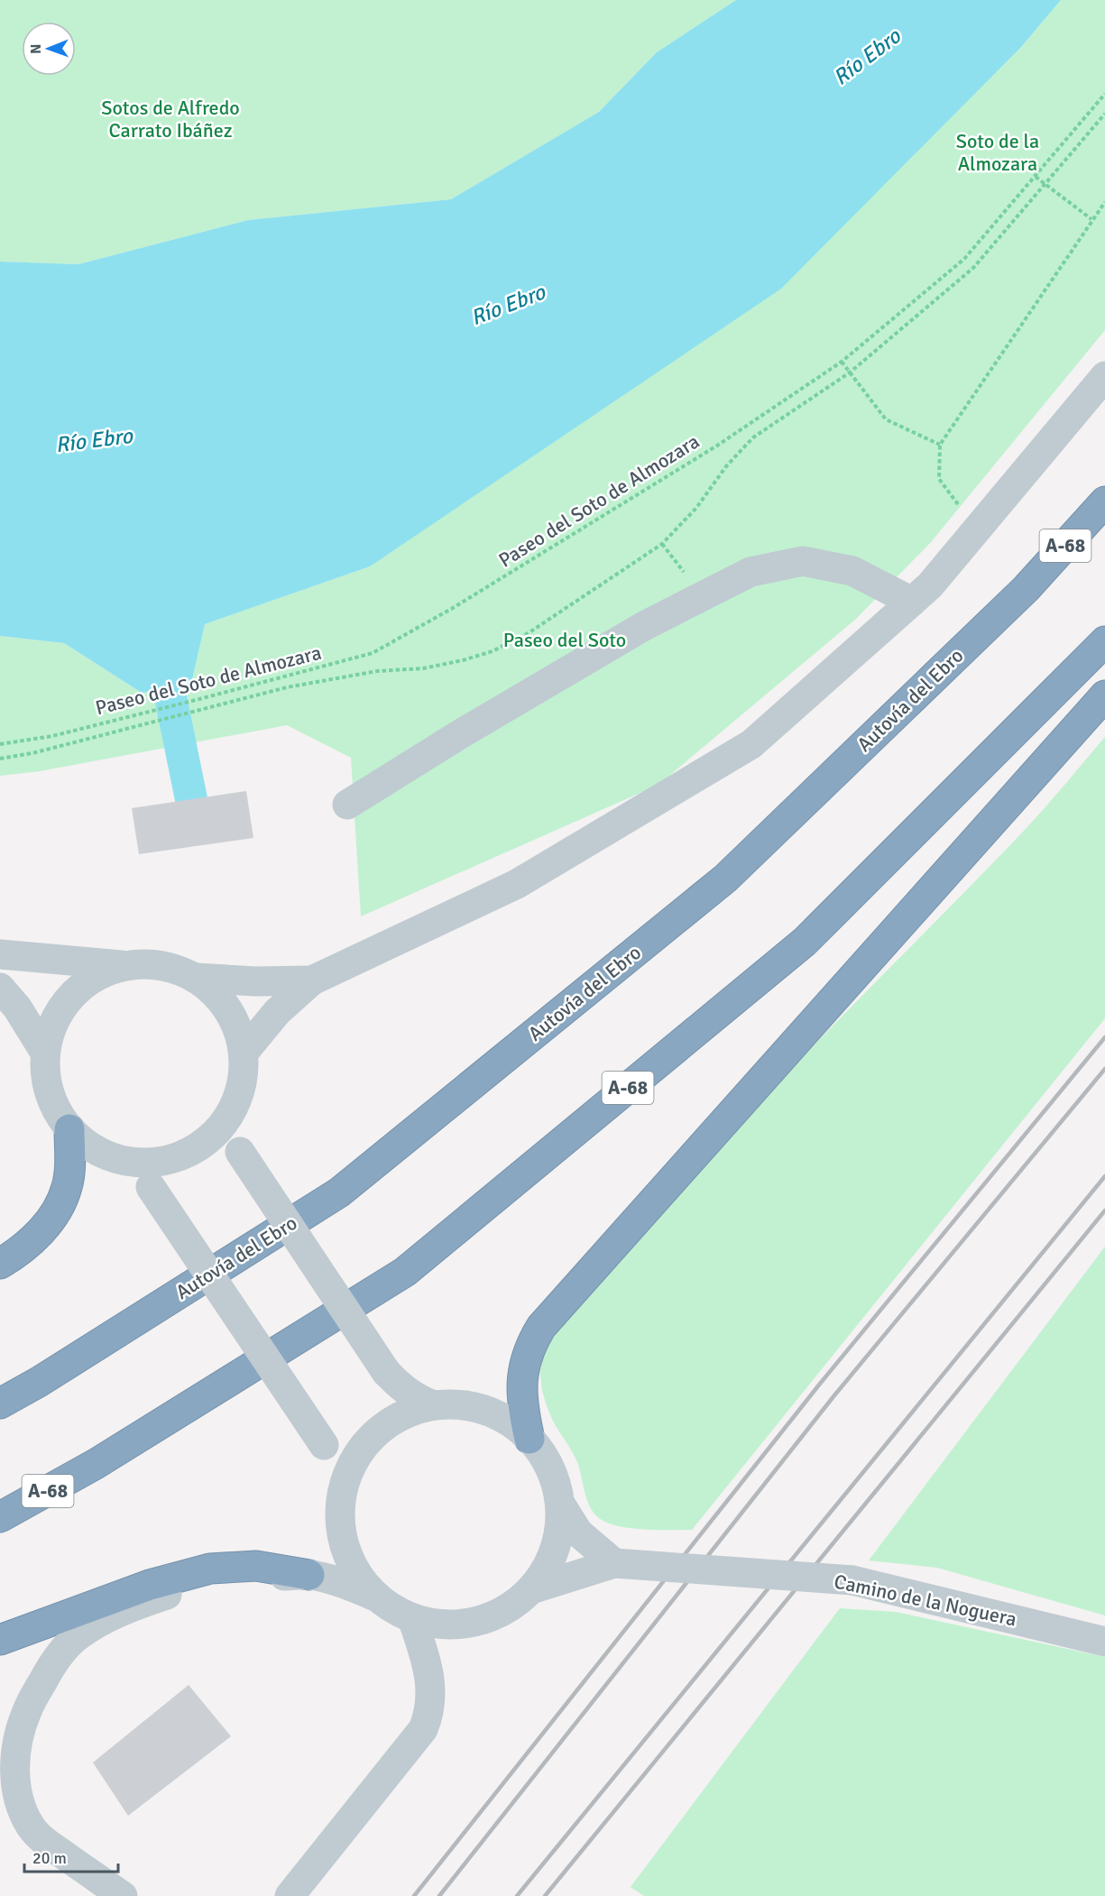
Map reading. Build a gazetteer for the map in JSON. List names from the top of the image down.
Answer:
{
  "streets": {
    "highway": ["A-68", "Autovía del Ebro"],
    "street": ["Camino de la Noguera"],
    "path": ["Paseo del Soto de Almozara"]
  },
  "water": ["Río Ebro"],
  "parks": ["Sotos de Alfredo Carrato Ibáñez", "Soto de la Almozara", "Paseo del Soto"],
  "scale_bar": "20 m",
  "north": "left"
}
